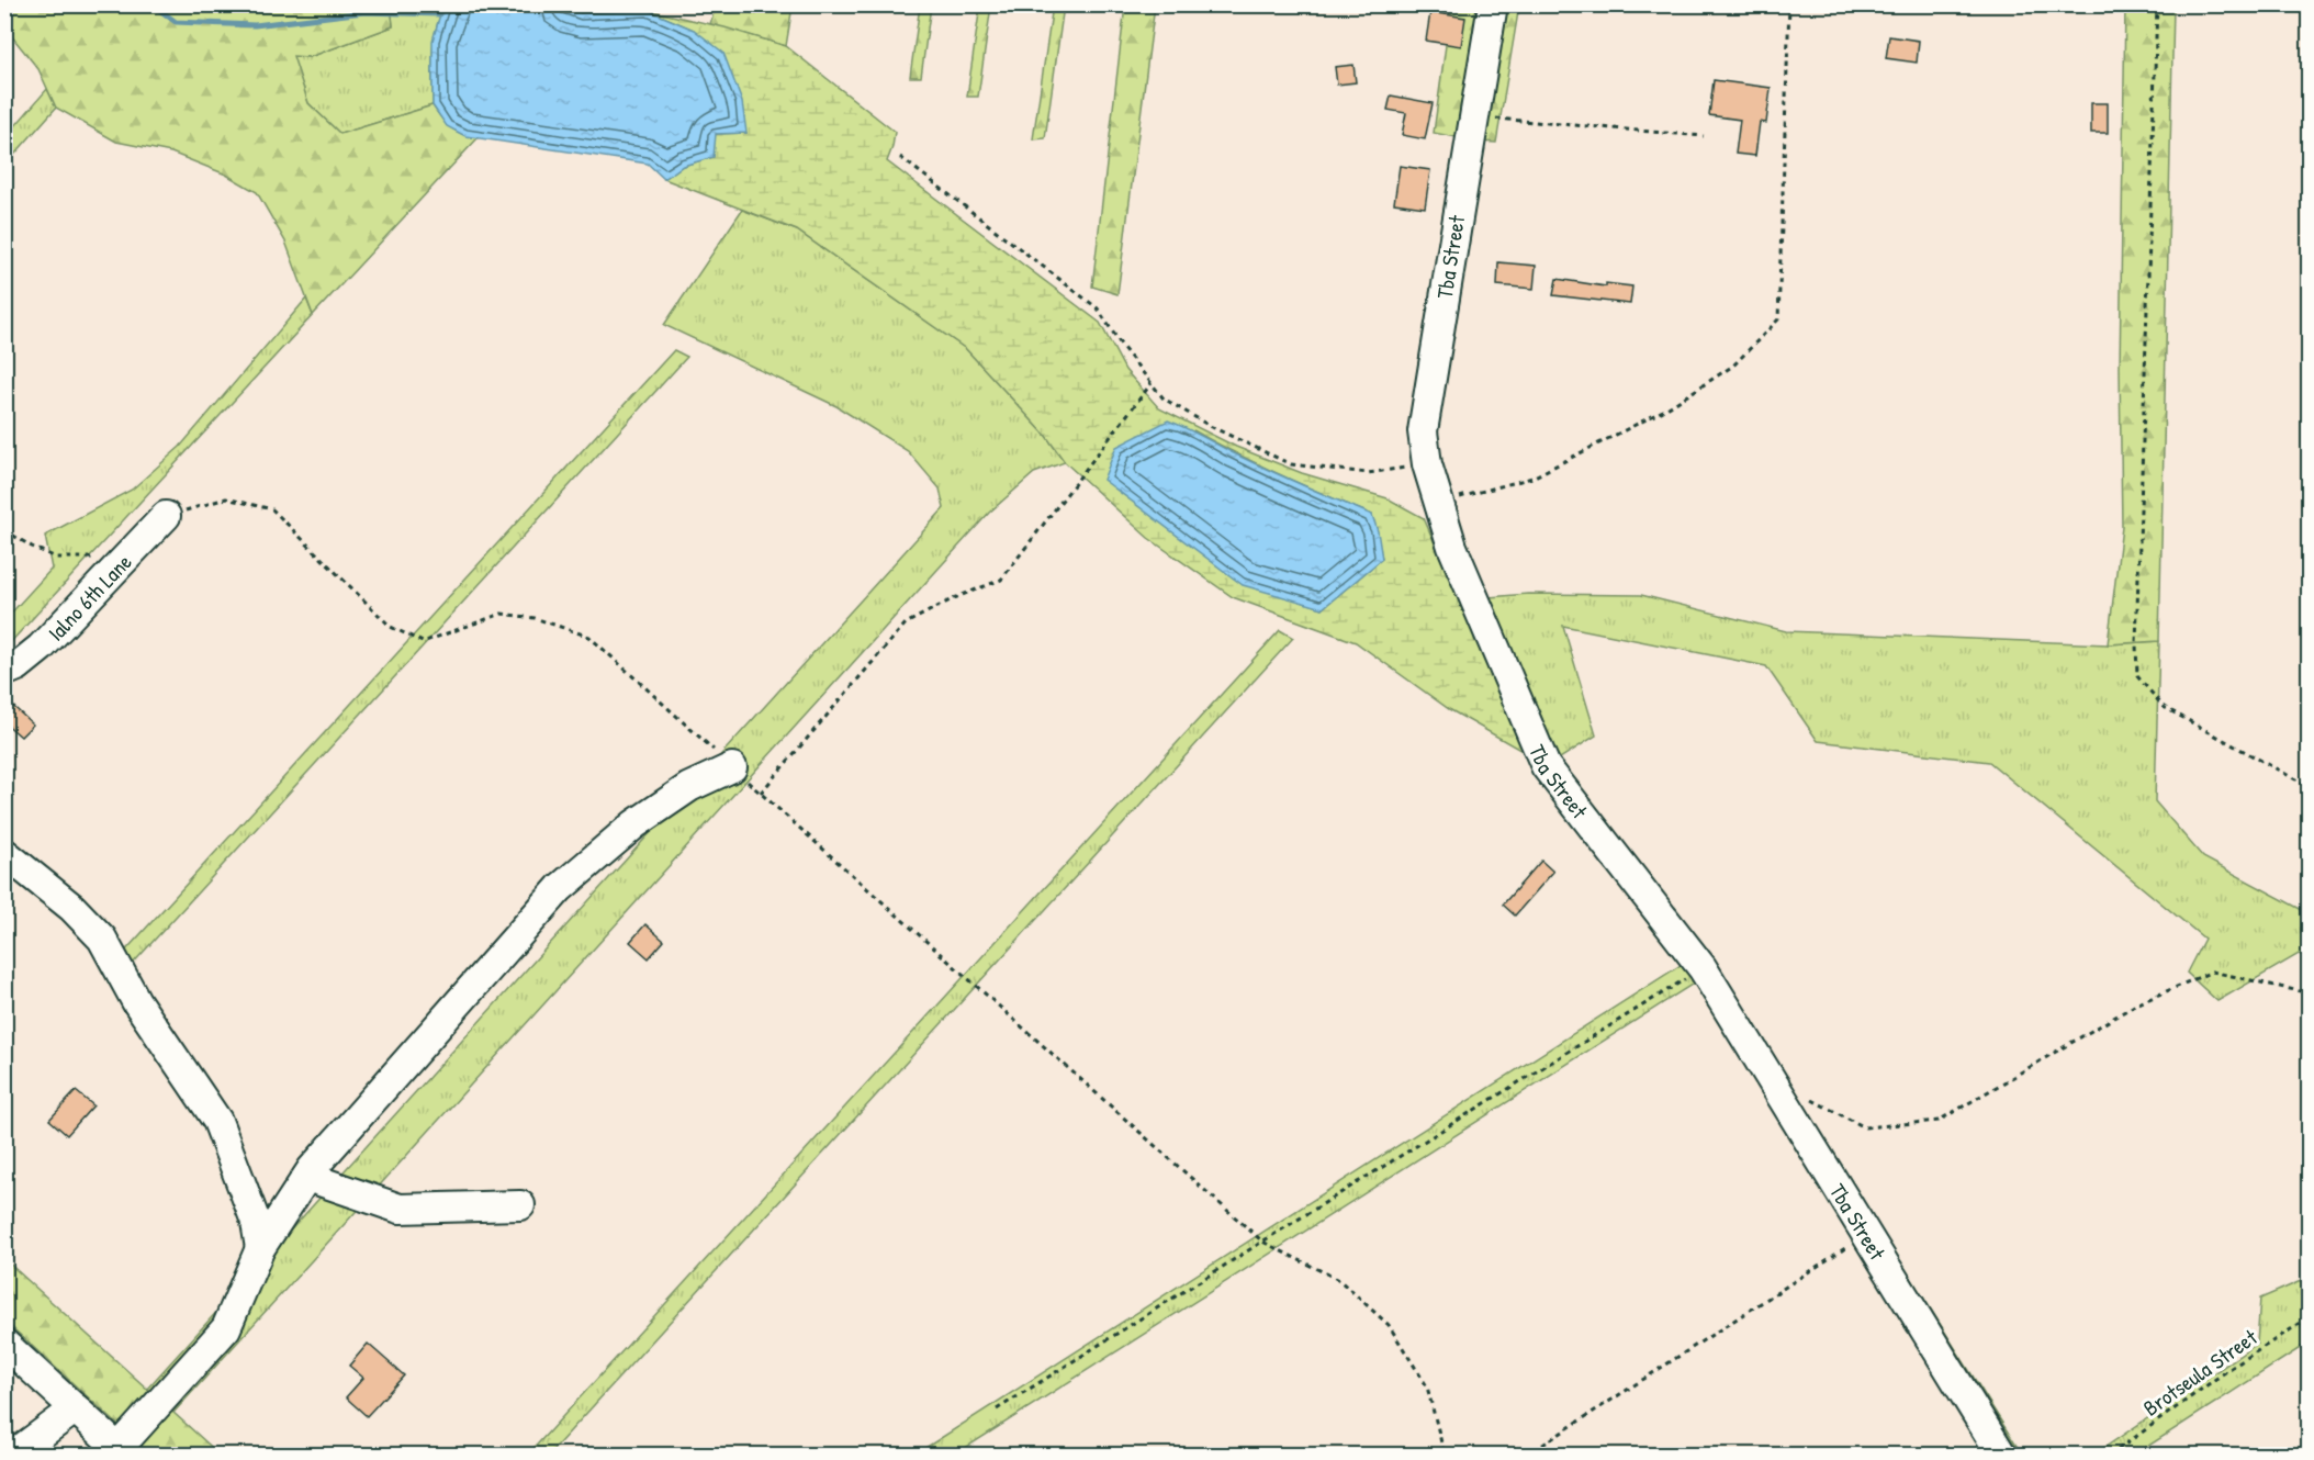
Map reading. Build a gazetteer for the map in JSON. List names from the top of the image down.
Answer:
{
  "streets": {
    "street": ["Tba Street", "Ialno 6th Lane"],
    "path": ["Brotseula Street"]
  }
}
